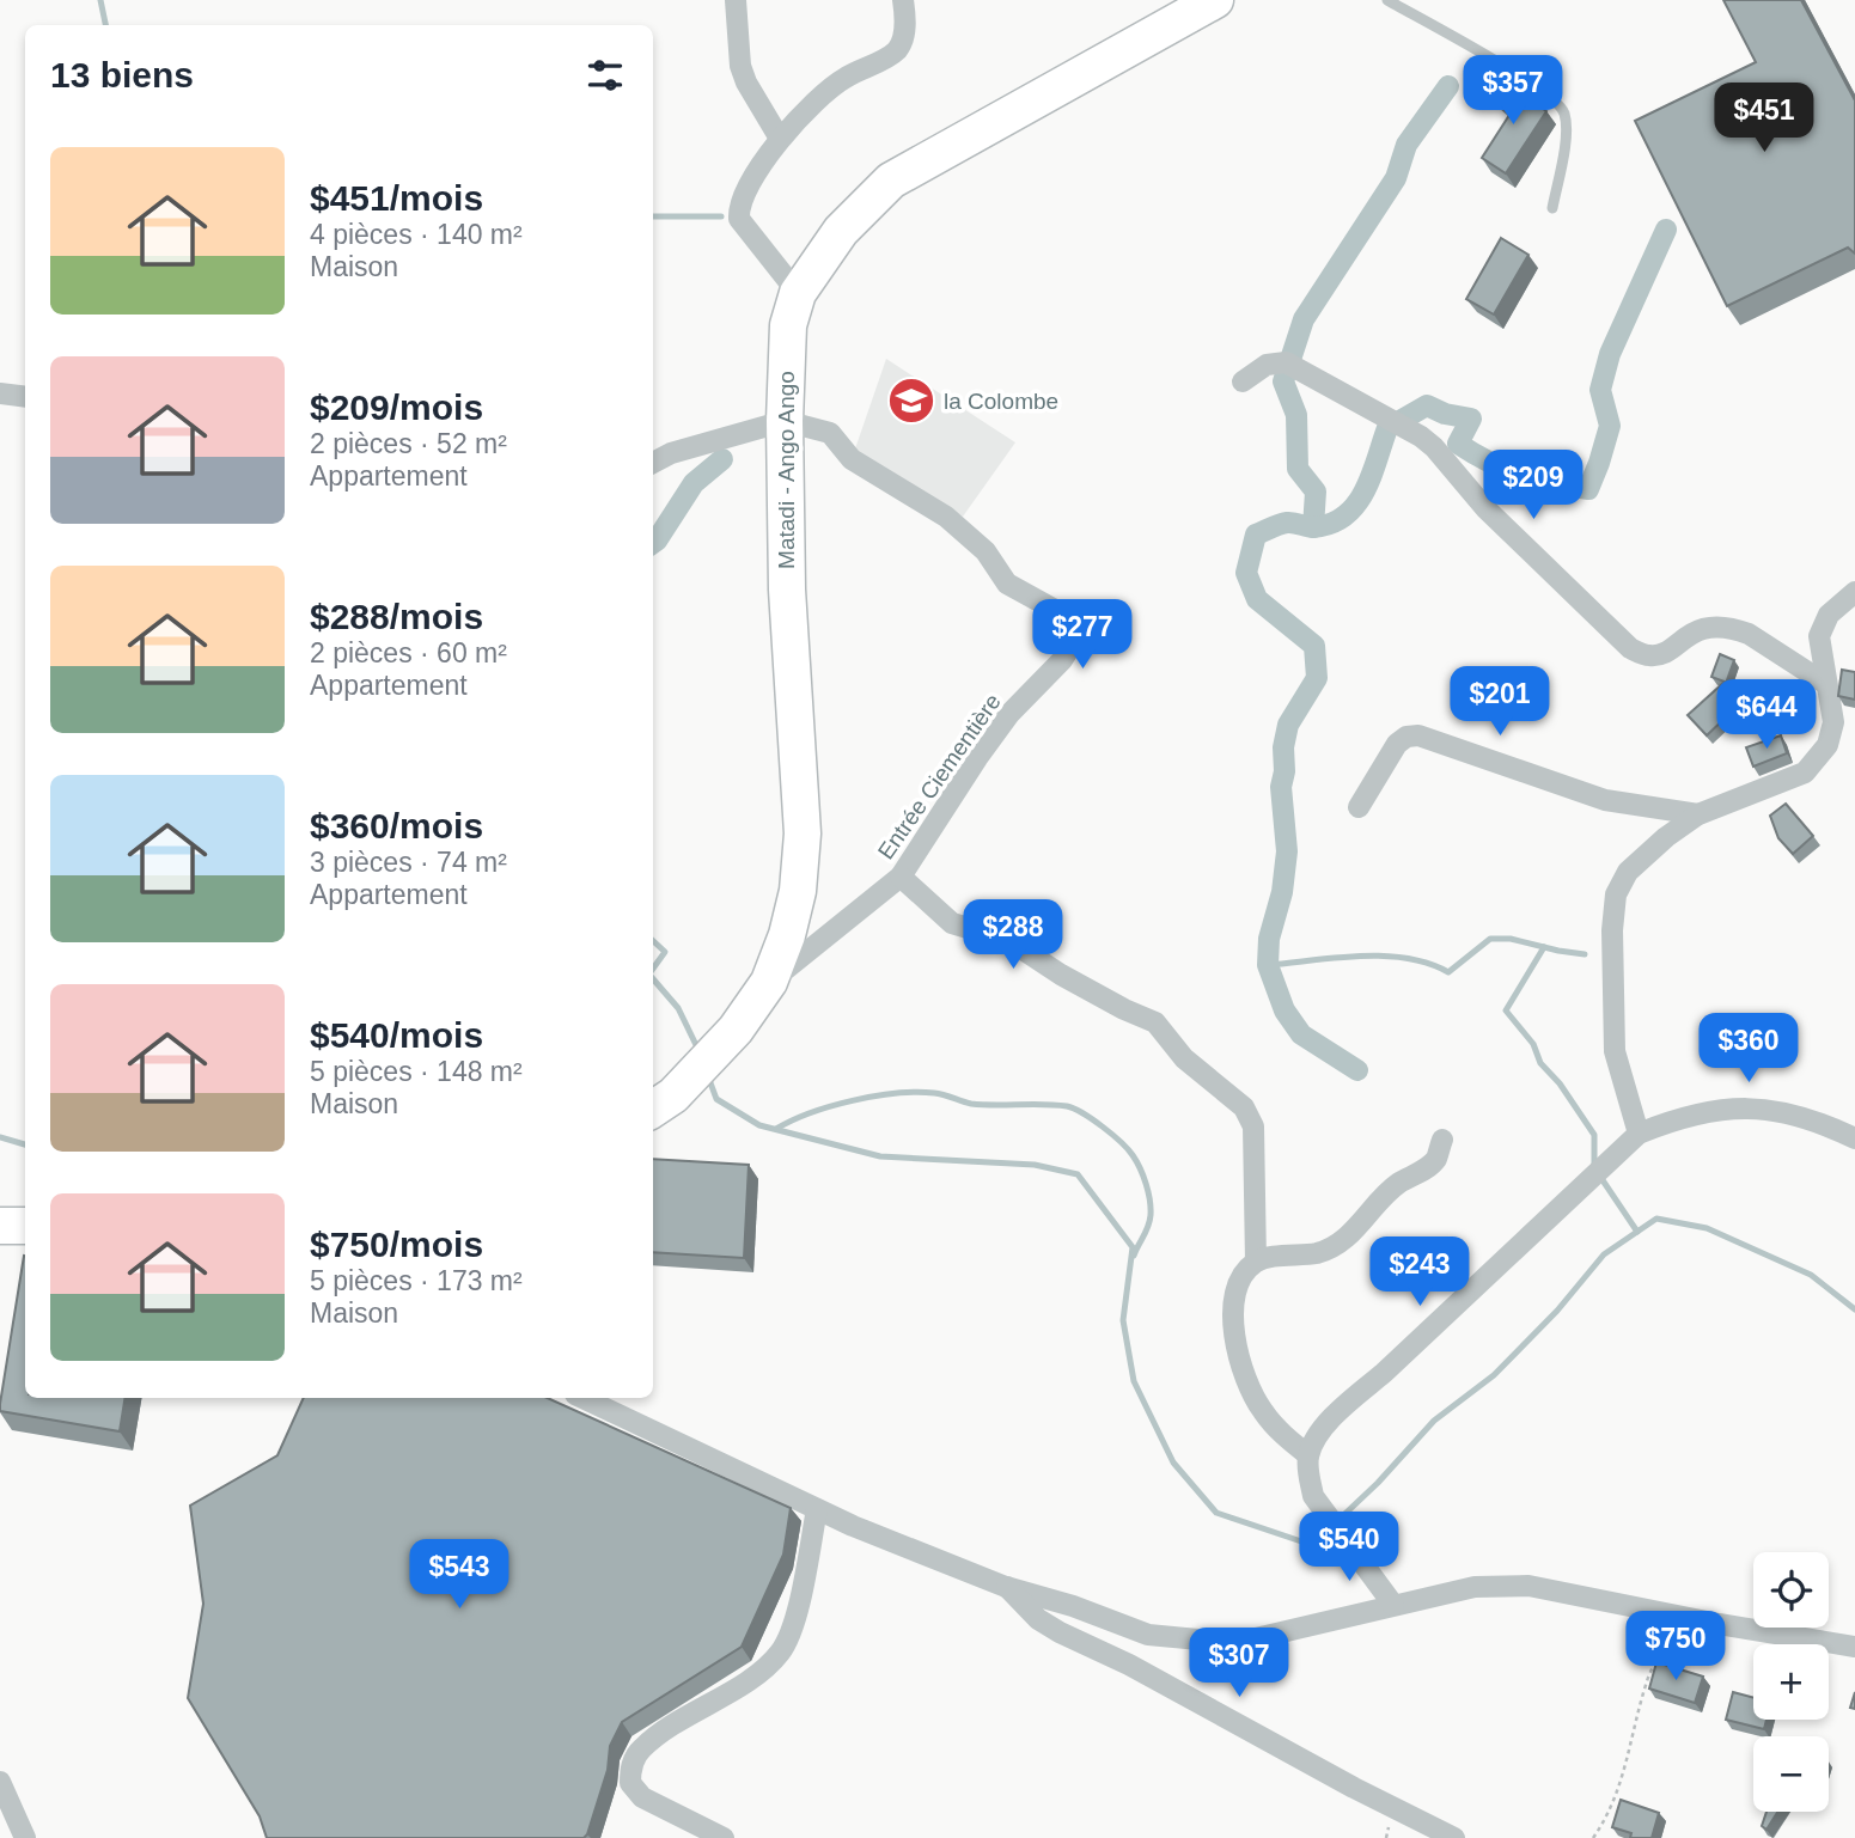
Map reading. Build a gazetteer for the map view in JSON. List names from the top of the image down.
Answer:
{
  "streets": {
    "highway": ["Matadi - Ango Ango"],
    "street": ["Entrée Ciementière"]
  },
  "crossings": [
    ["Matadi - Ango Ango", "Entrée Ciementière"]
  ],
  "places": {
    "school or university": ["la Colombe"]
  },
  "page": {
    "heading": "13 biens",
    "price": [
      "$357",
      "$451",
      "$209",
      "$277",
      "$201",
      "$644",
      "$288",
      "$360",
      "$243",
      "$540",
      "$543",
      "$750",
      "$307"
    ],
    "list": [
      {
        "name": "$451/mois",
        "note": "4 pièces · 140 m² · Maison"
      },
      {
        "name": "$209/mois",
        "note": "2 pièces · 52 m² · Appartement"
      },
      {
        "name": "$288/mois",
        "note": "2 pièces · 60 m² · Appartement"
      },
      {
        "name": "$360/mois",
        "note": "3 pièces · 74 m² · Appartement"
      },
      {
        "name": "$540/mois",
        "note": "5 pièces · 148 m² · Maison"
      },
      {
        "name": "$750/mois",
        "note": "5 pièces · 173 m² · Maison"
      }
    ],
    "map_buttons": ["+", "−"]
  }
}
